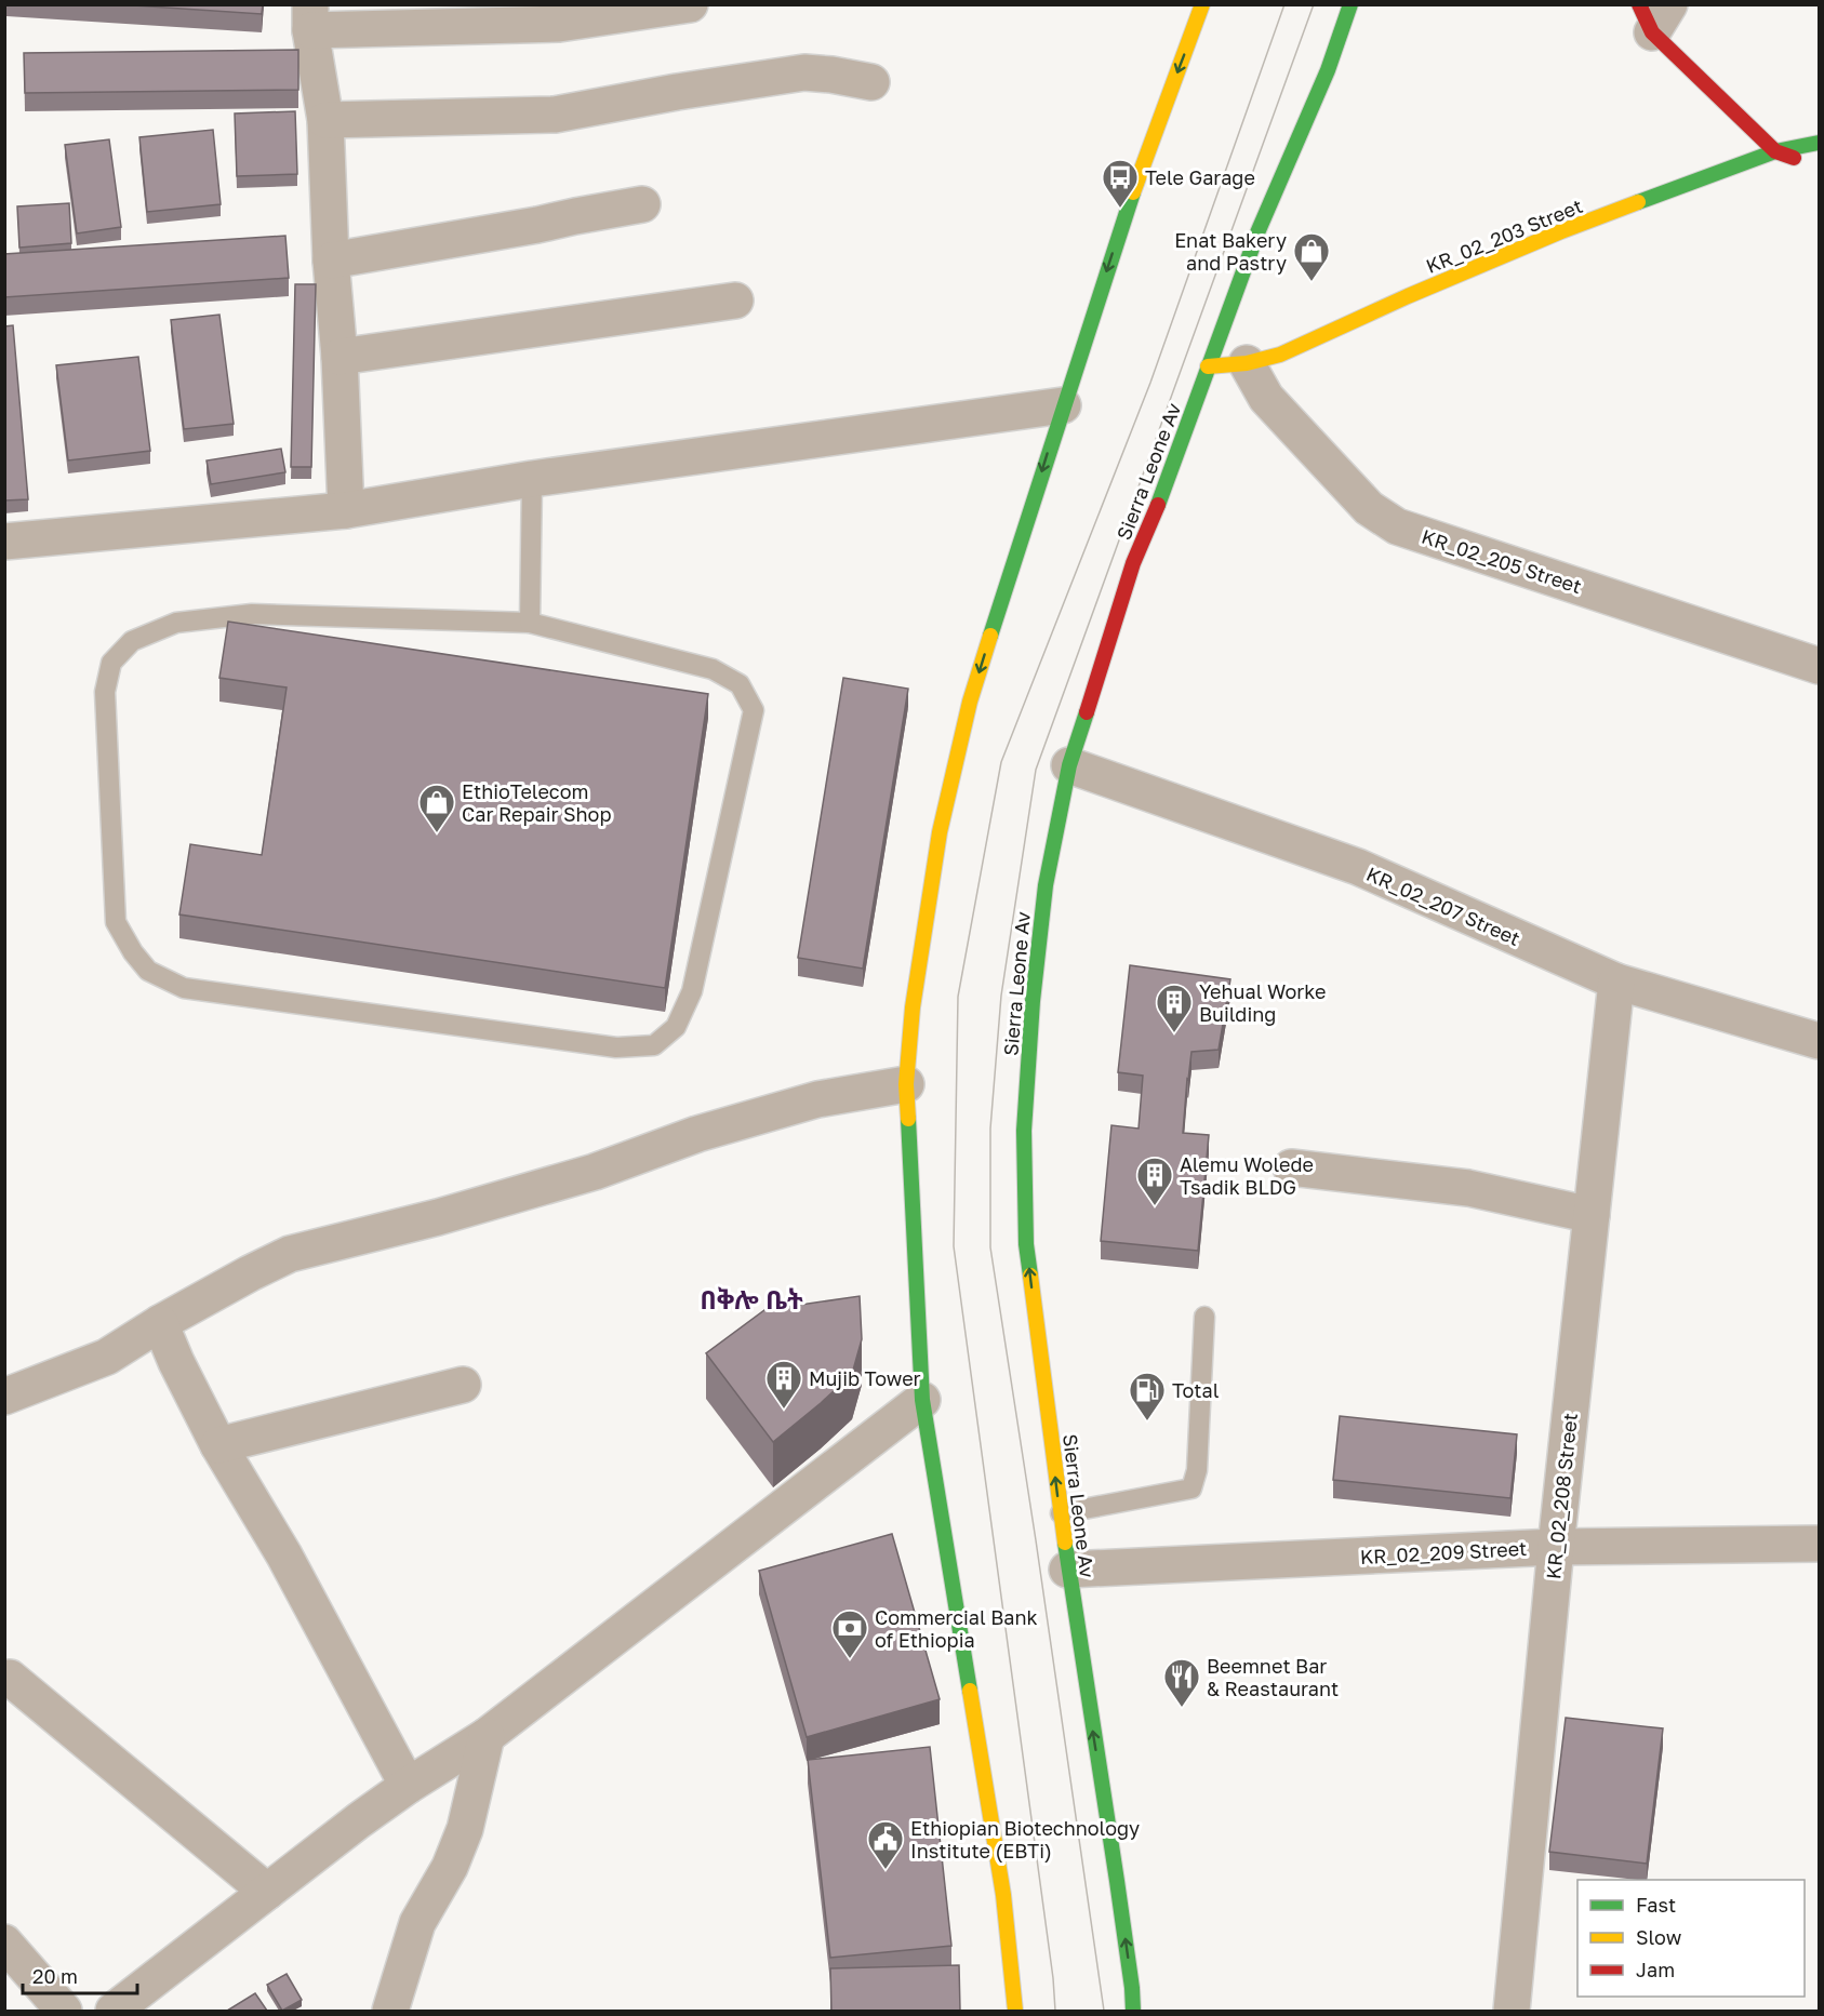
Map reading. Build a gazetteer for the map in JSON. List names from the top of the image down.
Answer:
{
  "streets": {
    "main road": ["KR_02_203 Street", "Sierra Leone Av"],
    "street": [
      "KR_02_205 Street",
      "KR_02_207 Street",
      "KR_02_208 Street",
      "KR_02_209 Street"
    ]
  },
  "crossings": [
    ["KR_02_203 Street", "Sierra Leone Av"],
    ["KR_02_203 Street", "KR_02_205 Street"],
    ["Sierra Leone Av", "KR_02_207 Street"],
    ["Sierra Leone Av", "KR_02_209 Street"],
    ["KR_02_207 Street", "KR_02_208 Street"],
    ["KR_02_208 Street", "KR_02_209 Street"]
  ],
  "districts": ["በቅሎ ቤት"],
  "places": {
    "bus stop": ["Tele Garage"],
    "shop": ["Enat Bakery and Pastry", "EthioTelecom Car Repair Shop"],
    "building": ["Yehual Worke Building", "Alemu Wolede Tsadik BLDG", "Mujib Tower"],
    "fuel station": ["Total"],
    "bank": ["Commercial Bank of Ethiopia"],
    "restaurant": ["Beemnet Bar & Reastaurant"],
    "public building": ["Ethiopian Biotechnology Institute (EBTi)"]
  },
  "legend": ["Fast", "Slow", "Jam"],
  "scale_bar": "20 m"
}
